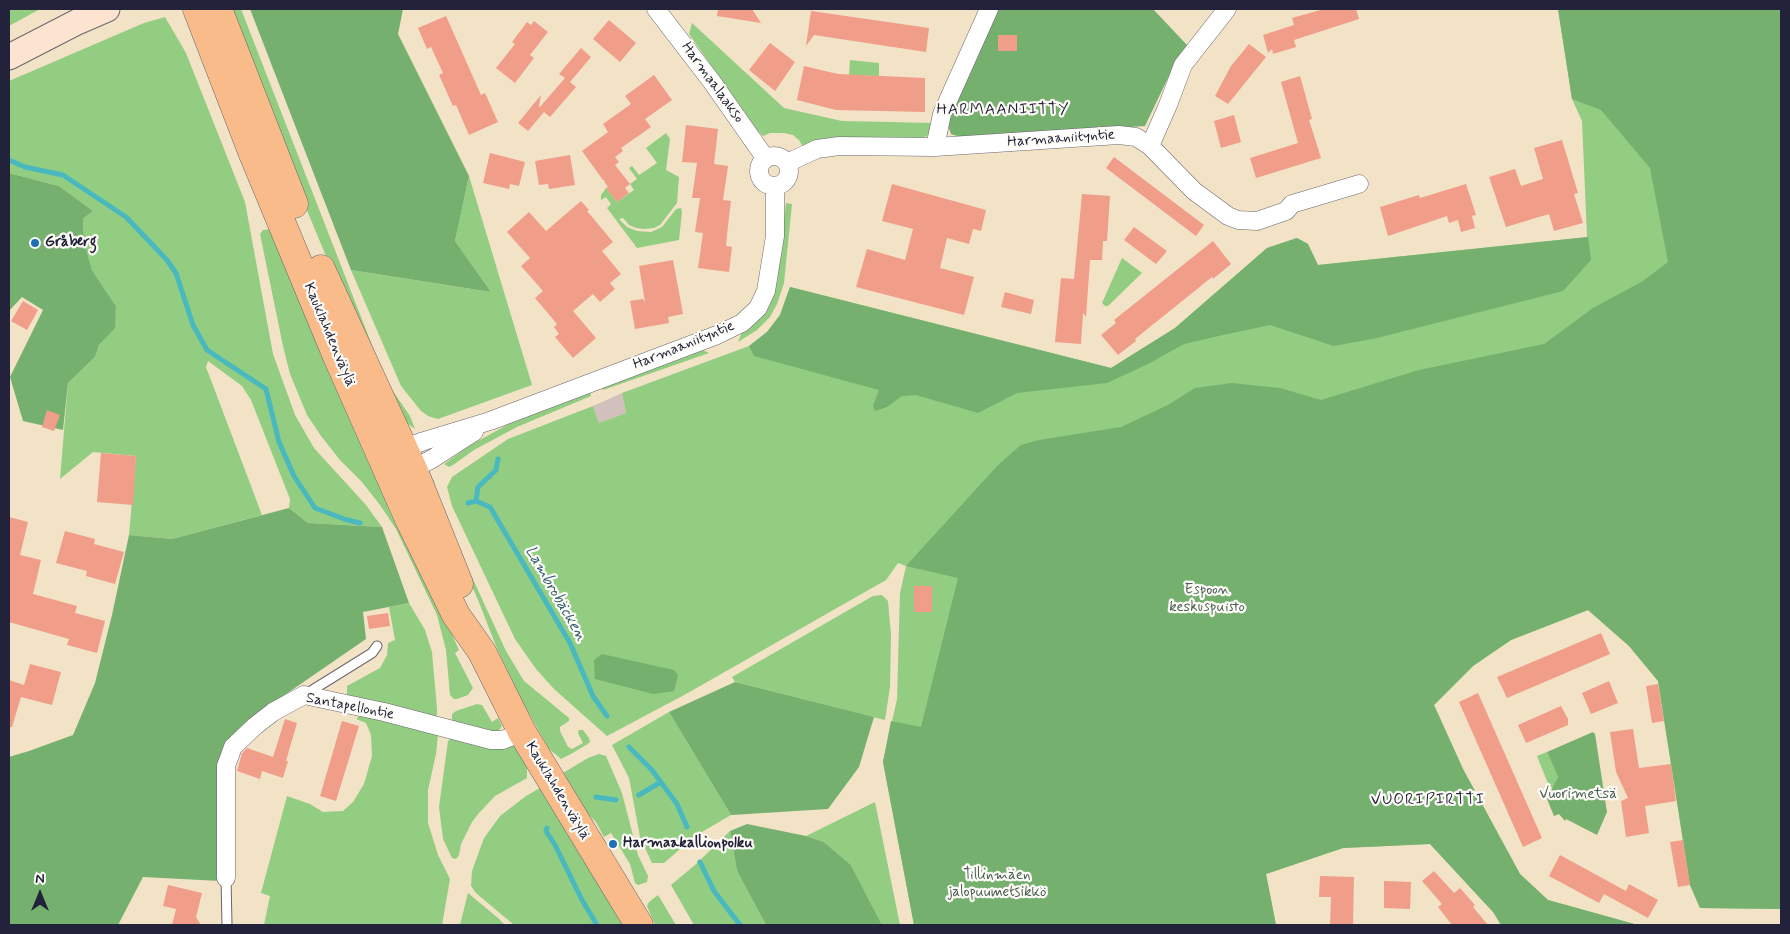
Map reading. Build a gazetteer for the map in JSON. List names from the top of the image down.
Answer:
{
  "streets": {
    "main road": ["Kauklahdenväylä"],
    "street": ["Harmaalaakso", "Harmaaniityntie", "Santapellontie"]
  },
  "crossings": [
    ["Harmaalaakso", "Harmaaniityntie"],
    ["Harmaaniityntie", "Kauklahdenväylä"],
    ["Kauklahdenväylä", "Santapellontie"]
  ],
  "districts": ["HARMAANIITTY", "VUORIPIRTTI"],
  "water": ["Lambrobäcken"],
  "parks": ["Espoon keskuspuisto", "Vuorimetsä", "Tillinmäen jalopuumetsikkö"],
  "places": ["Gråberg", "Harmaakallionpolku"],
  "north": "top"
}
